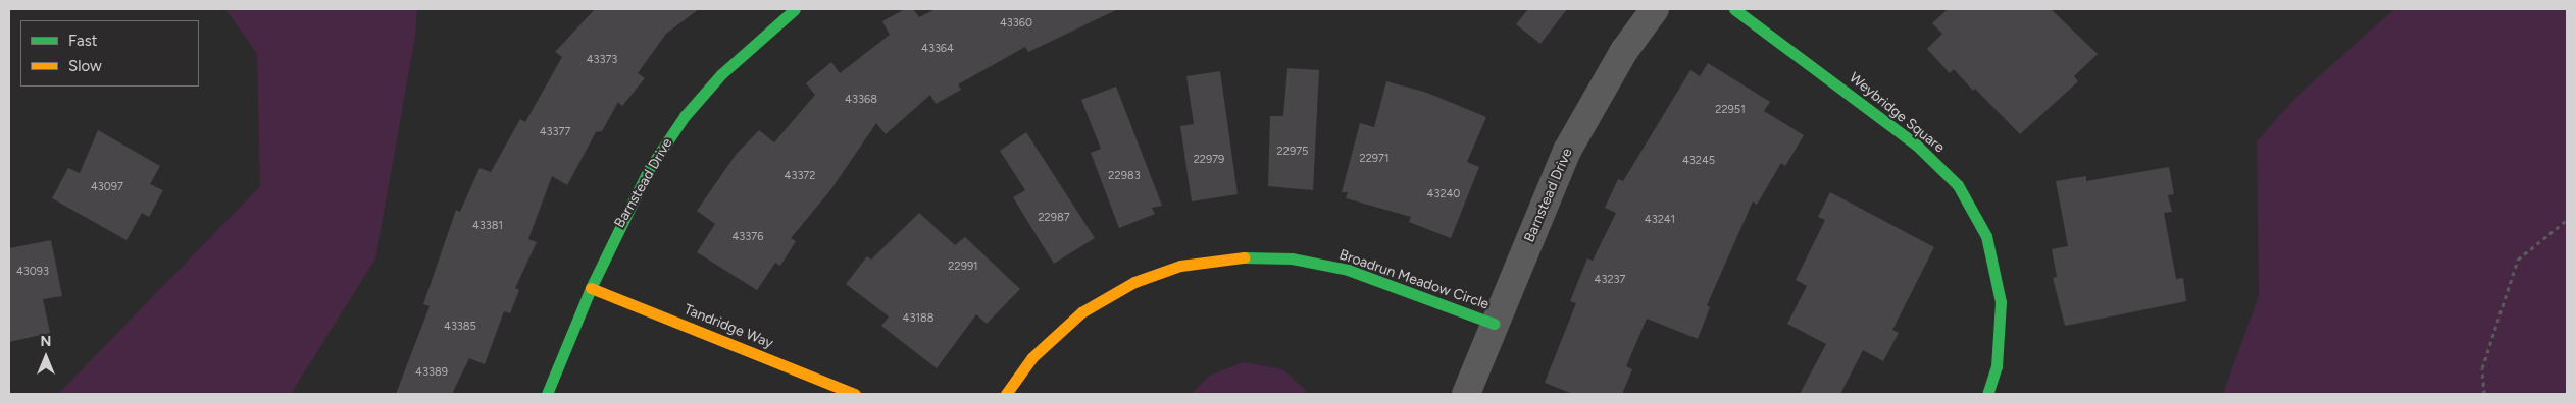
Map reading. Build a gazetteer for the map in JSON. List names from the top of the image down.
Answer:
{
  "streets": {
    "street": [
      "Weybridge Square",
      "Barnstead Drive",
      "Broadrun Meadow Circle",
      "Tandridge Way"
    ]
  },
  "crossings": [
    ["Barnstead Drive", "Broadrun Meadow Circle"],
    ["Barnstead Drive", "Tandridge Way"]
  ],
  "house_numbers": [
    "43360",
    "43364",
    "43373",
    "43368",
    "22951",
    "43377",
    "22975",
    "22971",
    "22979",
    "43245",
    "43372",
    "22983",
    "43097",
    "43240",
    "22987",
    "43241",
    "43381",
    "43376",
    "22991",
    "43093",
    "43237",
    "43188",
    "43385",
    "43389"
  ],
  "legend": ["Fast", "Slow"],
  "north": "top"
}
